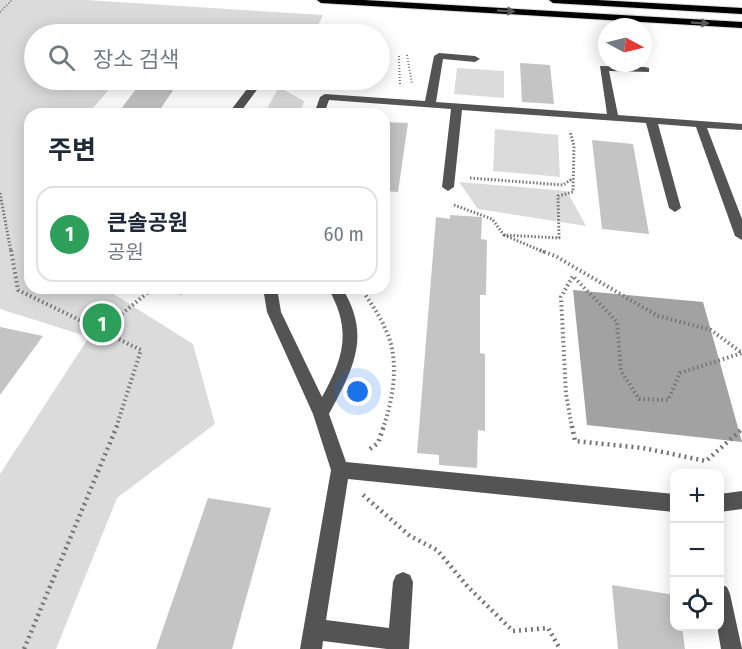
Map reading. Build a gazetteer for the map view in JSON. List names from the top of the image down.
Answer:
{
  "north": "right",
  "page": {
    "search": "장소 검색",
    "heading": "주변",
    "list": [
      {
        "mark": "1",
        "name": "큰솔공원",
        "note": "공원",
        "value": "60 m"
      }
    ],
    "pins": "1",
    "map_buttons": ["+", "−"]
  }
}
